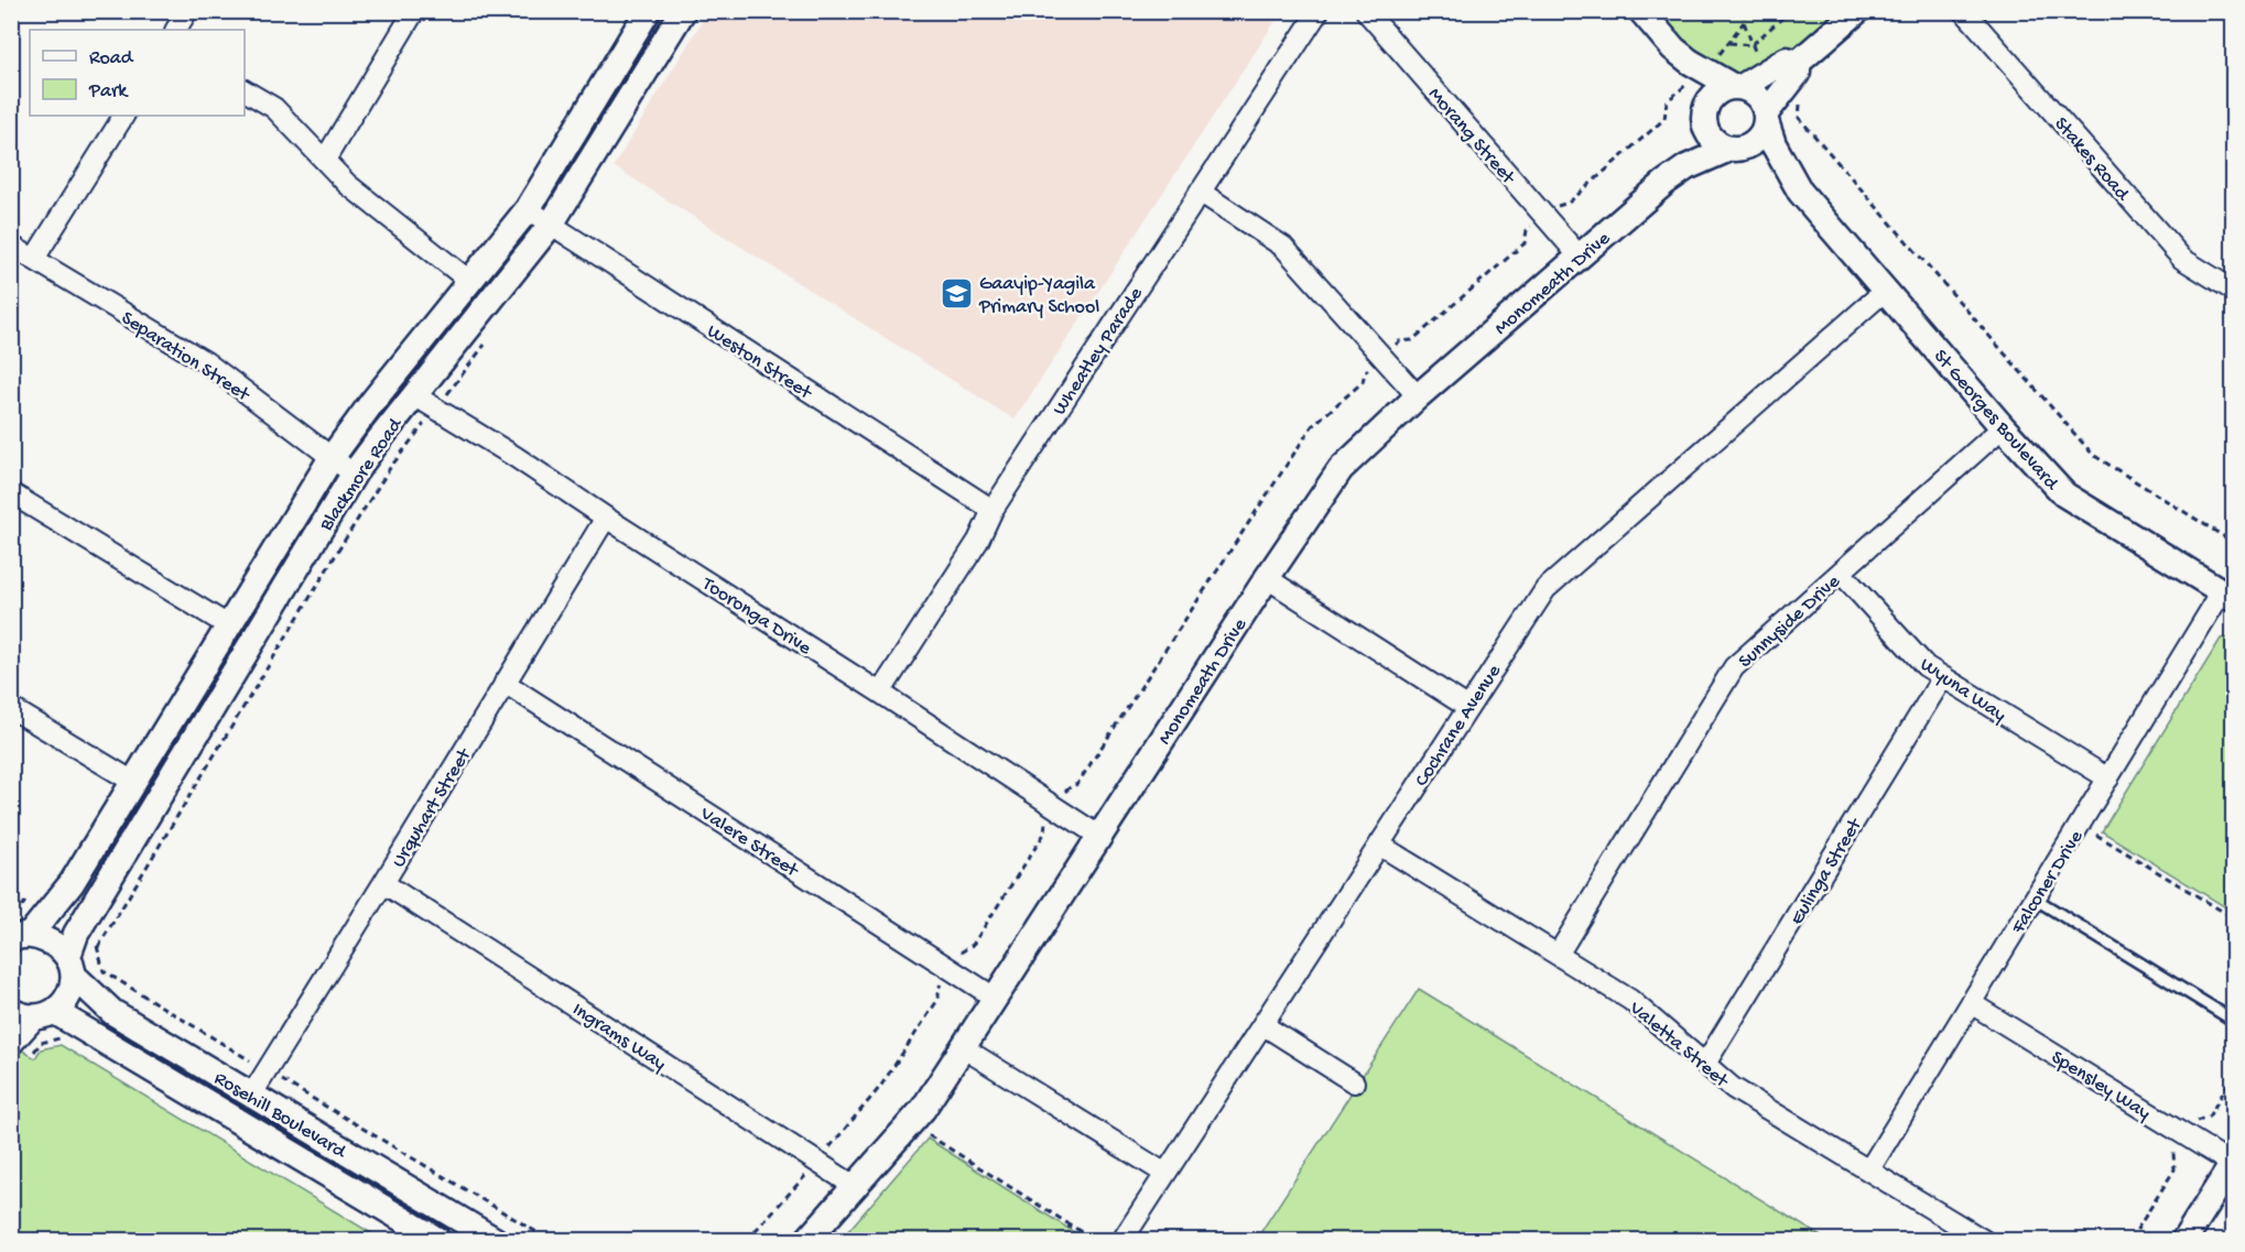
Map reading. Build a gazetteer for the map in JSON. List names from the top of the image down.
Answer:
{
  "streets": {
    "street": [
      "Morang Street",
      "Stakes Road",
      "Monomeath Drive",
      "Wheatley Parade",
      "Separation Street",
      "Weston Street",
      "St Georges Boulevard",
      "Blackmore Road",
      "Tooronga Drive",
      "Sunnyside Drive",
      "Wyuna Way",
      "Cochrane Avenue",
      "Urquhart Street",
      "Valere Street",
      "Eulinga Street",
      "Falconer Drive",
      "Ingrams Way",
      "Valetta Street",
      "Spensley Way",
      "Rosehill Boulevard"
    ]
  },
  "crossings": [
    ["Morang Street", "Monomeath Drive"],
    ["Monomeath Drive", "St Georges Boulevard"],
    ["Monomeath Drive", "Tooronga Drive"],
    ["Monomeath Drive", "Valere Street"],
    ["Monomeath Drive", "Ingrams Way"],
    ["Wheatley Parade", "Weston Street"],
    ["Wheatley Parade", "Tooronga Drive"],
    ["Separation Street", "Blackmore Road"],
    ["Weston Street", "Blackmore Road"],
    ["St Georges Boulevard", "Sunnyside Drive"],
    ["St Georges Boulevard", "Cochrane Avenue"],
    ["St Georges Boulevard", "Falconer Drive"],
    ["Blackmore Road", "Tooronga Drive"],
    ["Blackmore Road", "Rosehill Boulevard"],
    ["Tooronga Drive", "Urquhart Street"],
    ["Sunnyside Drive", "Wyuna Way"],
    ["Sunnyside Drive", "Valetta Street"],
    ["Wyuna Way", "Eulinga Street"],
    ["Wyuna Way", "Falconer Drive"],
    ["Cochrane Avenue", "Valetta Street"],
    ["Urquhart Street", "Valere Street"],
    ["Urquhart Street", "Ingrams Way"],
    ["Urquhart Street", "Rosehill Boulevard"],
    ["Eulinga Street", "Valetta Street"],
    ["Falconer Drive", "Valetta Street"],
    ["Falconer Drive", "Spensley Way"]
  ],
  "places": {
    "school or university": ["Gaayip-Yagila Primary School"]
  },
  "legend": ["Road", "Park"]
}
